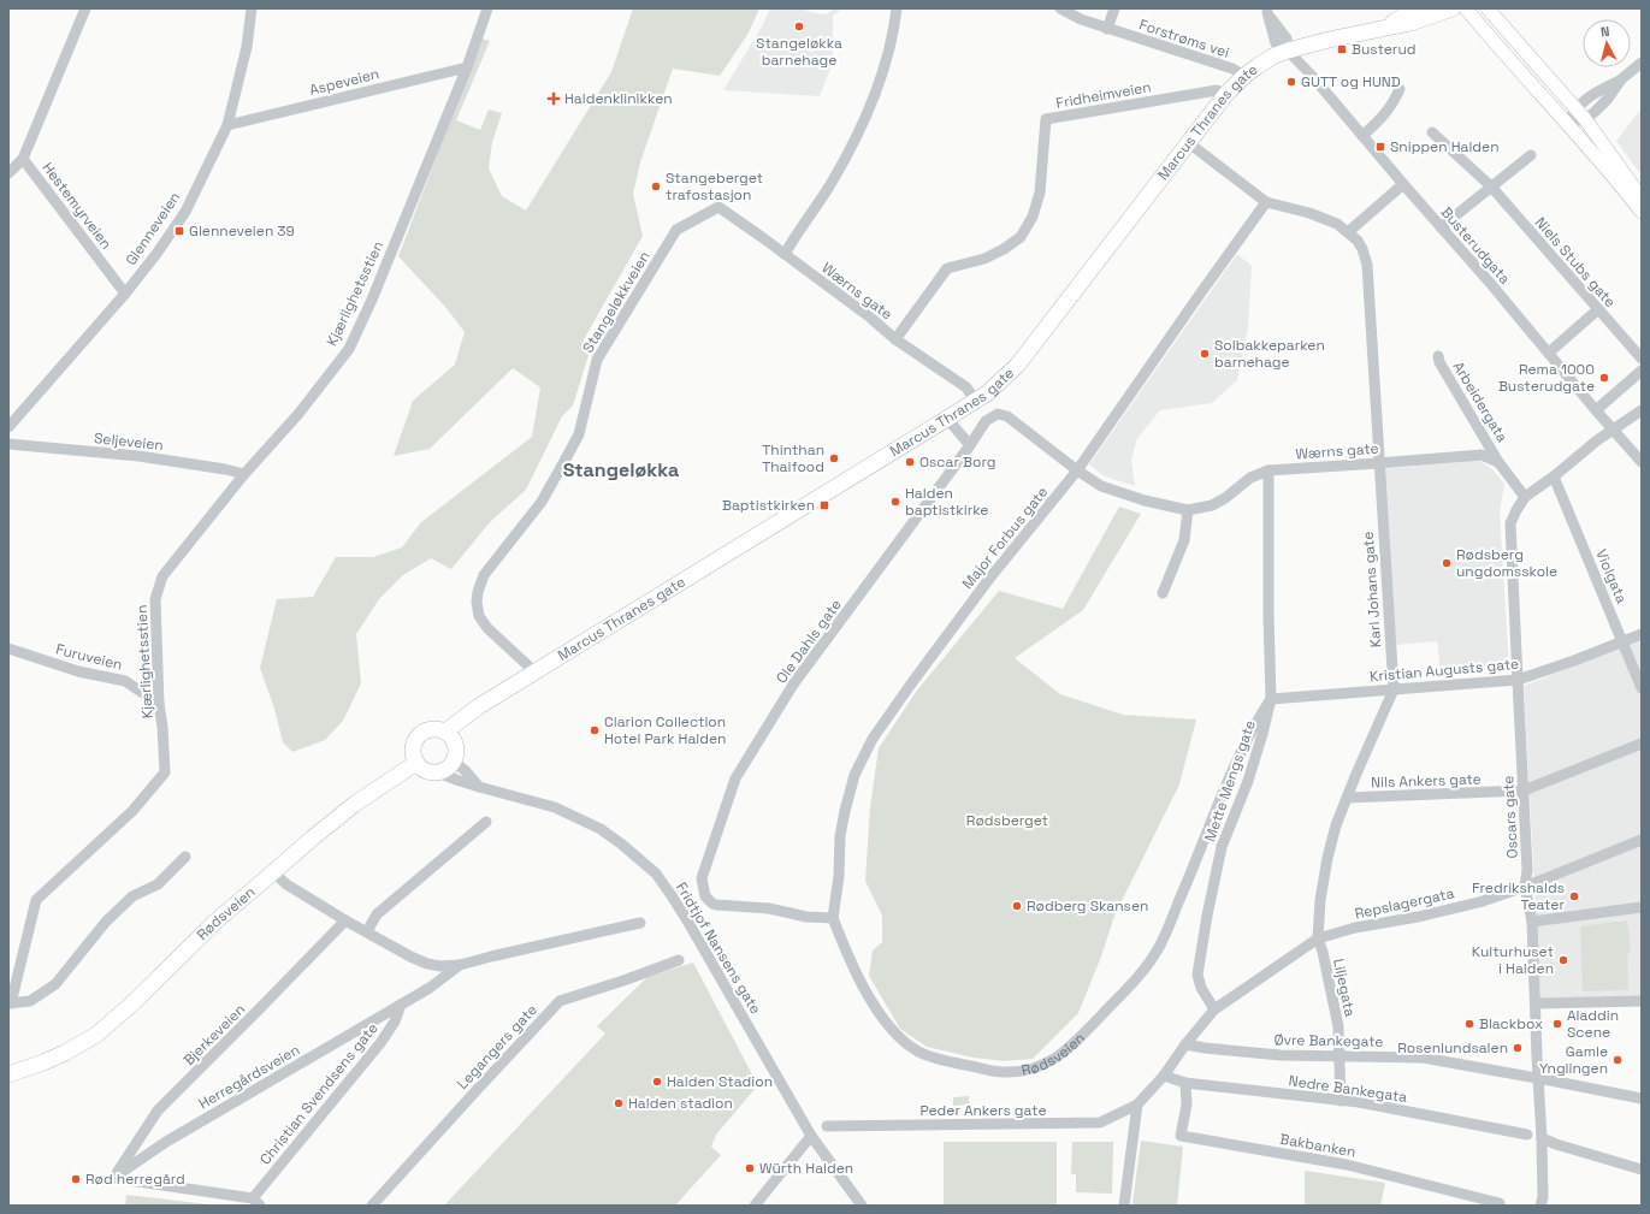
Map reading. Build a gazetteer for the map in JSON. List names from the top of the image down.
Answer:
{
  "streets": {
    "highway": ["Marcus Thranes gate", "Rødsveien"],
    "street": [
      "Forstrøms vei",
      "Aspeveien",
      "Fridheimveien",
      "Hestemyrveien",
      "Glenneveien",
      "Busterudgata",
      "Niels Stubs gate",
      "Wærns gate",
      "Kjærlighetsstien",
      "Stangeløkkveien",
      "Arbeidergata",
      "Seljeveien",
      "Major Forbus gate",
      "Violgata",
      "Karl Johans gate",
      "Ole Dahls gate",
      "Furuveien",
      "Kristian Augusts gate",
      "Mette Mengs gate",
      "Nils Ankers gate",
      "Oscars gate",
      "Repslagergata",
      "Fridtjof Nansens gate",
      "Liljegata",
      "Bjerkeveien",
      "Øvre Bankegate",
      "Legangers gate",
      "Herregårdsveien",
      "Nedre Bankegata",
      "Christian Svendsens gate",
      "Peder Ankers gate",
      "Bakbanken"
    ]
  },
  "crossings": [
    ["Forstrøms vei", "Marcus Thranes gate"],
    ["Aspeveien", "Glenneveien"],
    ["Aspeveien", "Kjærlighetsstien"],
    ["Fridheimveien", "Marcus Thranes gate"],
    ["Fridheimveien", "Wærns gate"],
    ["Marcus Thranes gate", "Busterudgata"],
    ["Marcus Thranes gate", "Wærns gate"],
    ["Marcus Thranes gate", "Stangeløkkveien"],
    ["Marcus Thranes gate", "Fridtjof Nansens gate"],
    ["Hestemyrveien", "Glenneveien"],
    ["Wærns gate", "Stangeløkkveien"],
    ["Wærns gate", "Arbeidergata"],
    ["Wærns gate", "Major Forbus gate"],
    ["Wærns gate", "Karl Johans gate"],
    ["Wærns gate", "Ole Dahls gate"],
    ["Wærns gate", "Mette Mengs gate"],
    ["Kjærlighetsstien", "Seljeveien"],
    ["Kjærlighetsstien", "Furuveien"],
    ["Arbeidergata", "Oscars gate"],
    ["Major Forbus gate", "Karl Johans gate"],
    ["Major Forbus gate", "Ole Dahls gate"],
    ["Major Forbus gate", "Rødsveien"],
    ["Violgata", "Kristian Augusts gate"],
    ["Karl Johans gate", "Kristian Augusts gate"],
    ["Karl Johans gate", "Nils Ankers gate"],
    ["Karl Johans gate", "Repslagergata"],
    ["Karl Johans gate", "Liljegata"],
    ["Ole Dahls gate", "Rødsveien"],
    ["Kristian Augusts gate", "Mette Mengs gate"],
    ["Kristian Augusts gate", "Oscars gate"],
    ["Kristian Augusts gate", "Rødsveien"],
    ["Mette Mengs gate", "Repslagergata"],
    ["Mette Mengs gate", "Rødsveien"],
    ["Nils Ankers gate", "Oscars gate"],
    ["Oscars gate", "Repslagergata"],
    ["Oscars gate", "Øvre Bankegate"],
    ["Repslagergata", "Liljegata"],
    ["Repslagergata", "Øvre Bankegate"],
    ["Repslagergata", "Nedre Bankegata"],
    ["Repslagergata", "Peder Ankers gate"],
    ["Liljegata", "Øvre Bankegate"],
    ["Liljegata", "Nedre Bankegata"],
    ["Bjerkeveien", "Herregårdsveien"],
    ["Herregårdsveien", "Christian Svendsens gate"],
    ["Nedre Bankegata", "Bakbanken"]
  ],
  "districts": ["Stangeløkka"],
  "parks": ["Rødsberget"],
  "places": {
    "other": [
      "Stangeløkka barnehage",
      "GUTT og HUND",
      "Stangeberget trafostasjon",
      "Solbakkeparken barnehage",
      "Rema 1000 Busterudgate",
      "Thinthan Thaifood",
      "Oscar Borg",
      "Halden baptistkirke",
      "Rødsberg ungdomsskole",
      "Clarion Collection Hotel Park Halden",
      "Fredrikshalds Teater",
      "Rødberg Skansen",
      "Kulturhuset i Halden",
      "Blackbox",
      "Aladdin Scene",
      "Rosenlundsalen",
      "Gamle Ynglingen",
      "Halden Stadion",
      "Halden stadion",
      "Würth Halden",
      "Rød herregård"
    ],
    "transit": [
      "Busterud",
      "Snippen Halden",
      "Glenneveien 39",
      "Baptistkirken"
    ],
    "health": ["Haldenklinikken"]
  },
  "north": "top"
}
